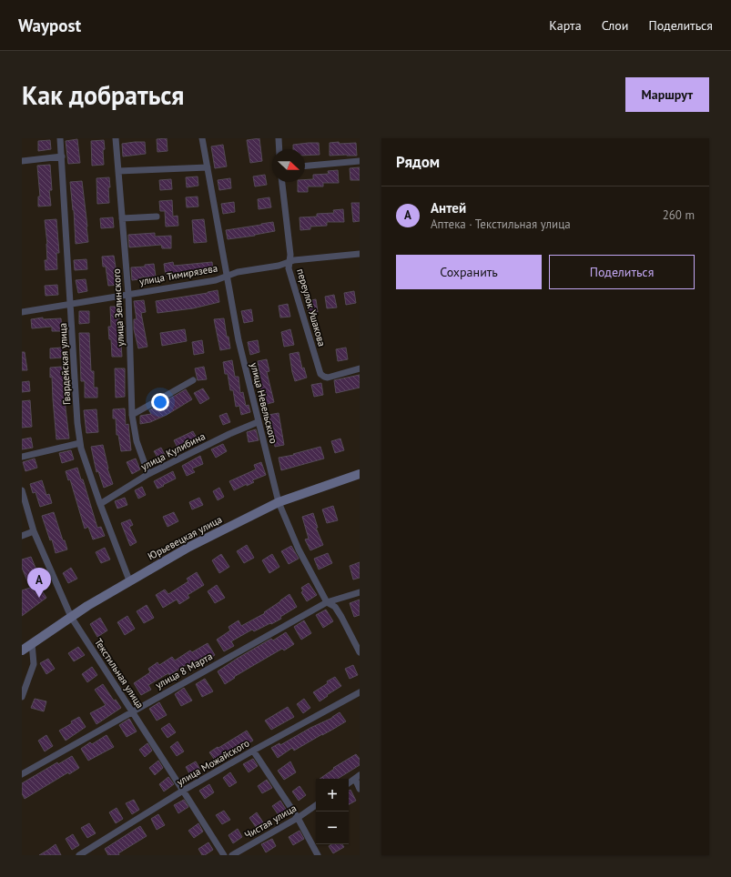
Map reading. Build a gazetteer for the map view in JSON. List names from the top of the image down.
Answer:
{
  "streets": {
    "main road": ["Юрьевецкая улица"],
    "street": [
      "улица Тимирязева",
      "улица Зелинского",
      "переулок Ушакова",
      "Гвардейская улица",
      "улица Невельского",
      "улица Кулибина",
      "улица 8 Марта",
      "Текстильная улица",
      "улица Можайского",
      "Чистая улица"
    ]
  },
  "crossings": [
    ["улица Тимирязева", "улица Зелинского"],
    ["улица Тимирязева", "переулок Ушакова"],
    ["улица Тимирязева", "Гвардейская улица"],
    ["улица Тимирязева", "улица Невельского"],
    ["улица Зелинского", "улица Кулибина"],
    ["Гвардейская улица", "улица Кулибина"],
    ["Гвардейская улица", "Юрьевецкая улица"],
    ["улица Невельского", "улица Кулибина"],
    ["улица Невельского", "Юрьевецкая улица"],
    ["улица Невельского", "улица 8 Марта"],
    ["Юрьевецкая улица", "Текстильная улица"],
    ["улица 8 Марта", "Текстильная улица"],
    ["Текстильная улица", "улица Можайского"]
  ],
  "north": "right",
  "page": {
    "header": "Waypost",
    "nav": ["Карта", "Слои", "Поделиться"],
    "buttons": [
      "Маршрут",
      ["Сохранить", "Поделиться"]
    ],
    "title": "Как добраться",
    "heading": "Рядом",
    "list": [
      {
        "mark": "A",
        "name": "Антей",
        "note": "Аптека · Текстильная улица",
        "value": "260 m"
      }
    ],
    "pins": "A",
    "map_buttons": ["+", "−"]
  }
}
